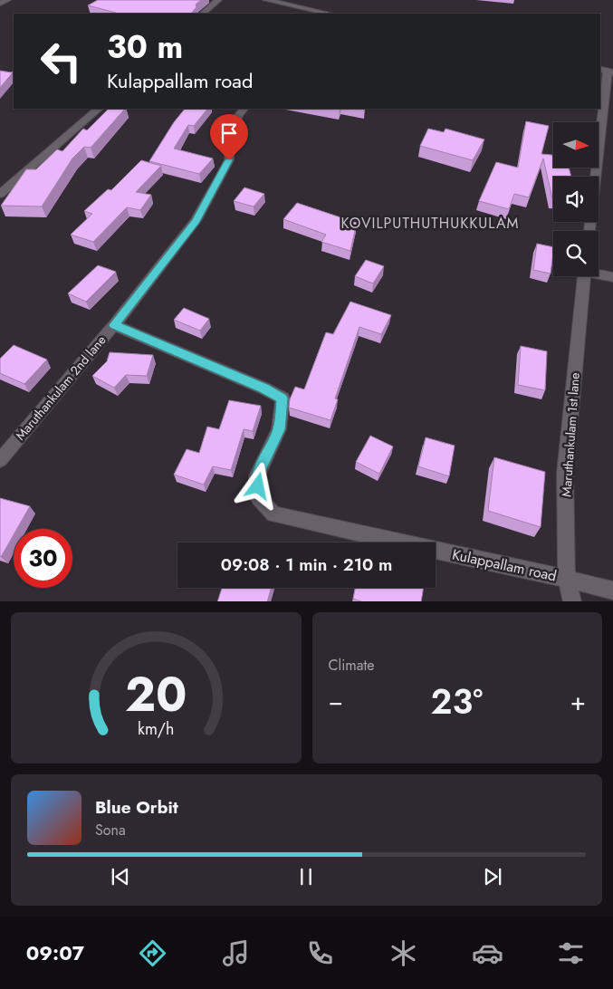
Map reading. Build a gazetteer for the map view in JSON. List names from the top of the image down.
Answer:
{
  "streets": {
    "street": ["Maruthankulam 2nd lane", "Maruthankulam 1st lane", "Kulappallam road"]
  },
  "crossings": [
    ["Maruthankulam 2nd lane", "Kulappallam road"],
    ["Maruthankulam 1st lane", "Kulappallam road"]
  ],
  "districts": ["KOVILPUTHUTHUKKULAM"],
  "north": "right",
  "page": {
    "turn": ["30 m", "Kulappallam road"],
    "limit": "30",
    "trip": "09:08 · 1 min · 210 m",
    "tile": "Climate",
    "heat": ["−", "23°", "+"],
    "song": ["Blue Orbit", "Sona"],
    "tabs": "09:07",
    "gauge": ["20", "km/h"]
  }
}
